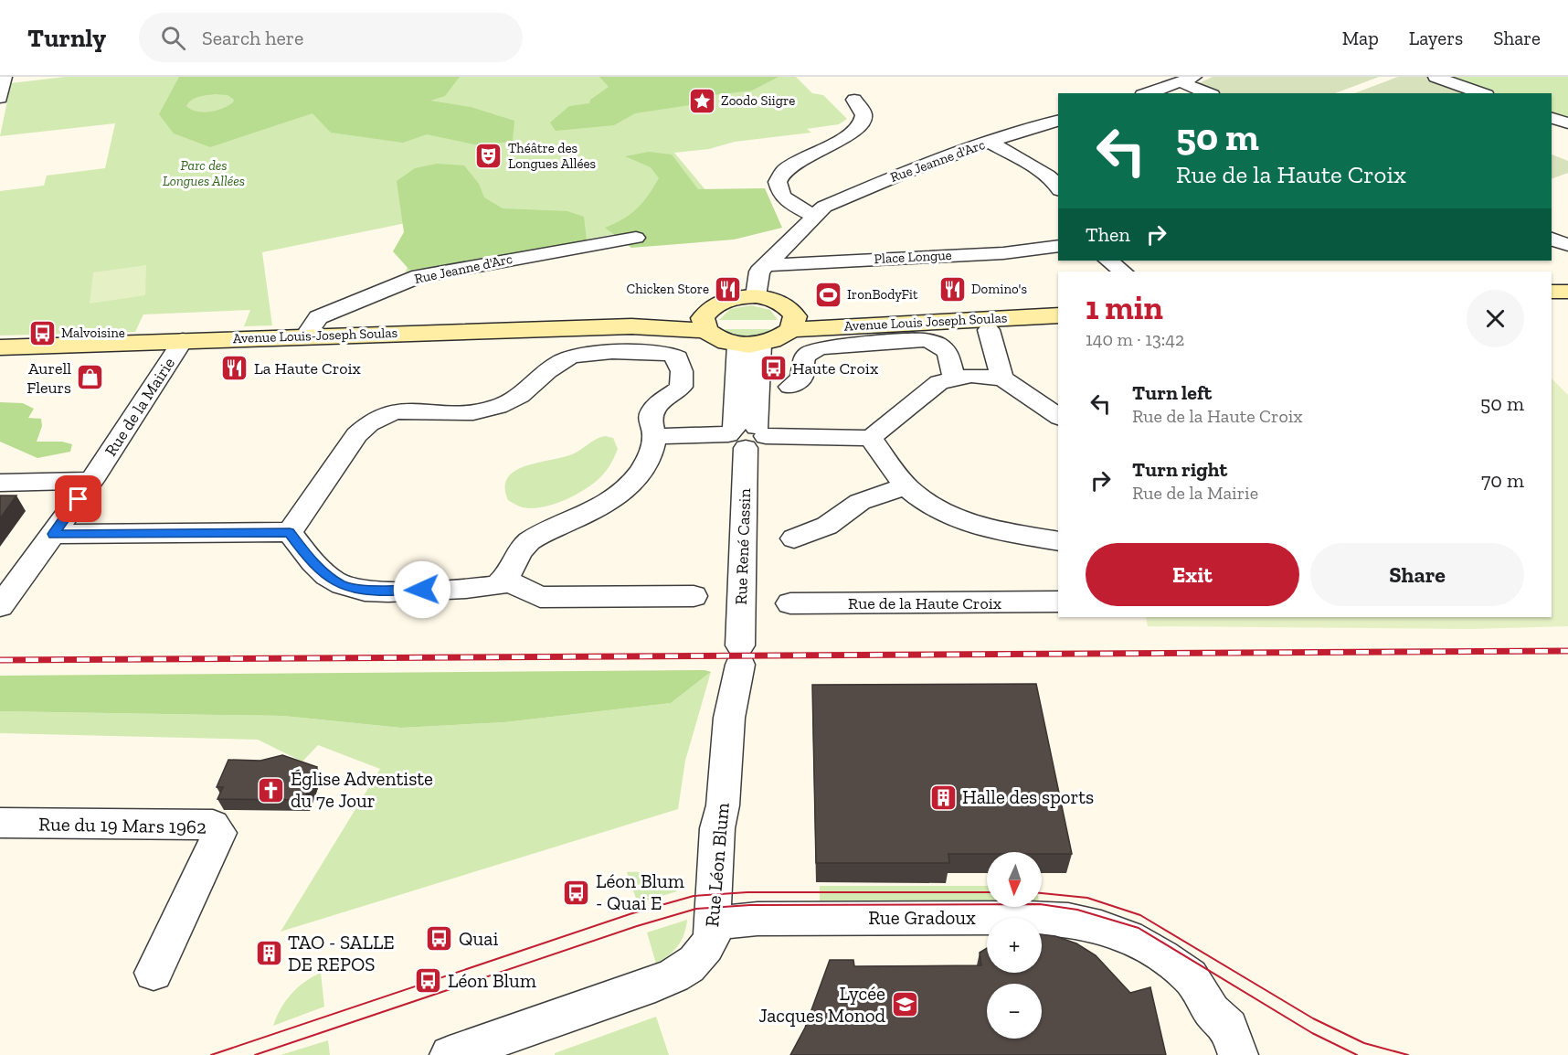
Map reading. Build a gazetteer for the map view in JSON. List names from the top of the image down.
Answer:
{
  "streets": {
    "main road": ["Avenue Louis Joseph Soulas", "Avenue Louis-Joseph Soulas"],
    "street": [
      "Rue Jeanne d'Arc",
      "Place Longue",
      "Rue de la Mairie",
      "Rue René Cassin",
      "Rue de la Haute Croix",
      "Rue du 19 Mars 1962",
      "Rue Léon Blum",
      "Rue Gradoux"
    ]
  },
  "crossings": [
    ["Rue Jeanne d'Arc", "Avenue Louis-Joseph Soulas"],
    ["Avenue Louis-Joseph Soulas", "Rue de la Mairie"],
    ["Rue René Cassin", "Rue Léon Blum"],
    ["Rue Léon Blum", "Rue Gradoux"]
  ],
  "parks": ["Parc des Longues Allées"],
  "places": {
    "place": ["Zoodo Siigre"],
    "theatre": ["Théâtre des Longues Allées"],
    "restaurant": ["Chicken Store", "Domino's", "La Haute Croix"],
    "sports": ["IronBodyFit"],
    "bus stop": [
      "Malvoisine",
      "Haute Croix",
      "Léon Blum - Quai E",
      "Quai",
      "Léon Blum"
    ],
    "shop": ["Aurell Fleurs"],
    "church": ["Église Adventiste du 7e Jour"],
    "building": ["Halle des sports", "TAO - SALLE DE REPOS"],
    "school or university": ["Lycée Jacques Monod"]
  },
  "north": "bottom",
  "page": {
    "header": "Turnly",
    "search": "Search here",
    "nav": ["Map", "Layers", "Share"],
    "turn": ["50 m", "Rue de la Haute Croix"],
    "then": "Then",
    "heading": ["1 min", "140 m · 13:42"],
    "list": [
      {
        "name": "Turn left",
        "note": "Rue de la Haute Croix",
        "value": "50 m"
      },
      {
        "name": "Turn right",
        "note": "Rue de la Mairie",
        "value": "70 m"
      }
    ],
    "buttons": ["Exit", "Share"],
    "map_buttons": ["+", "−"]
  }
}
